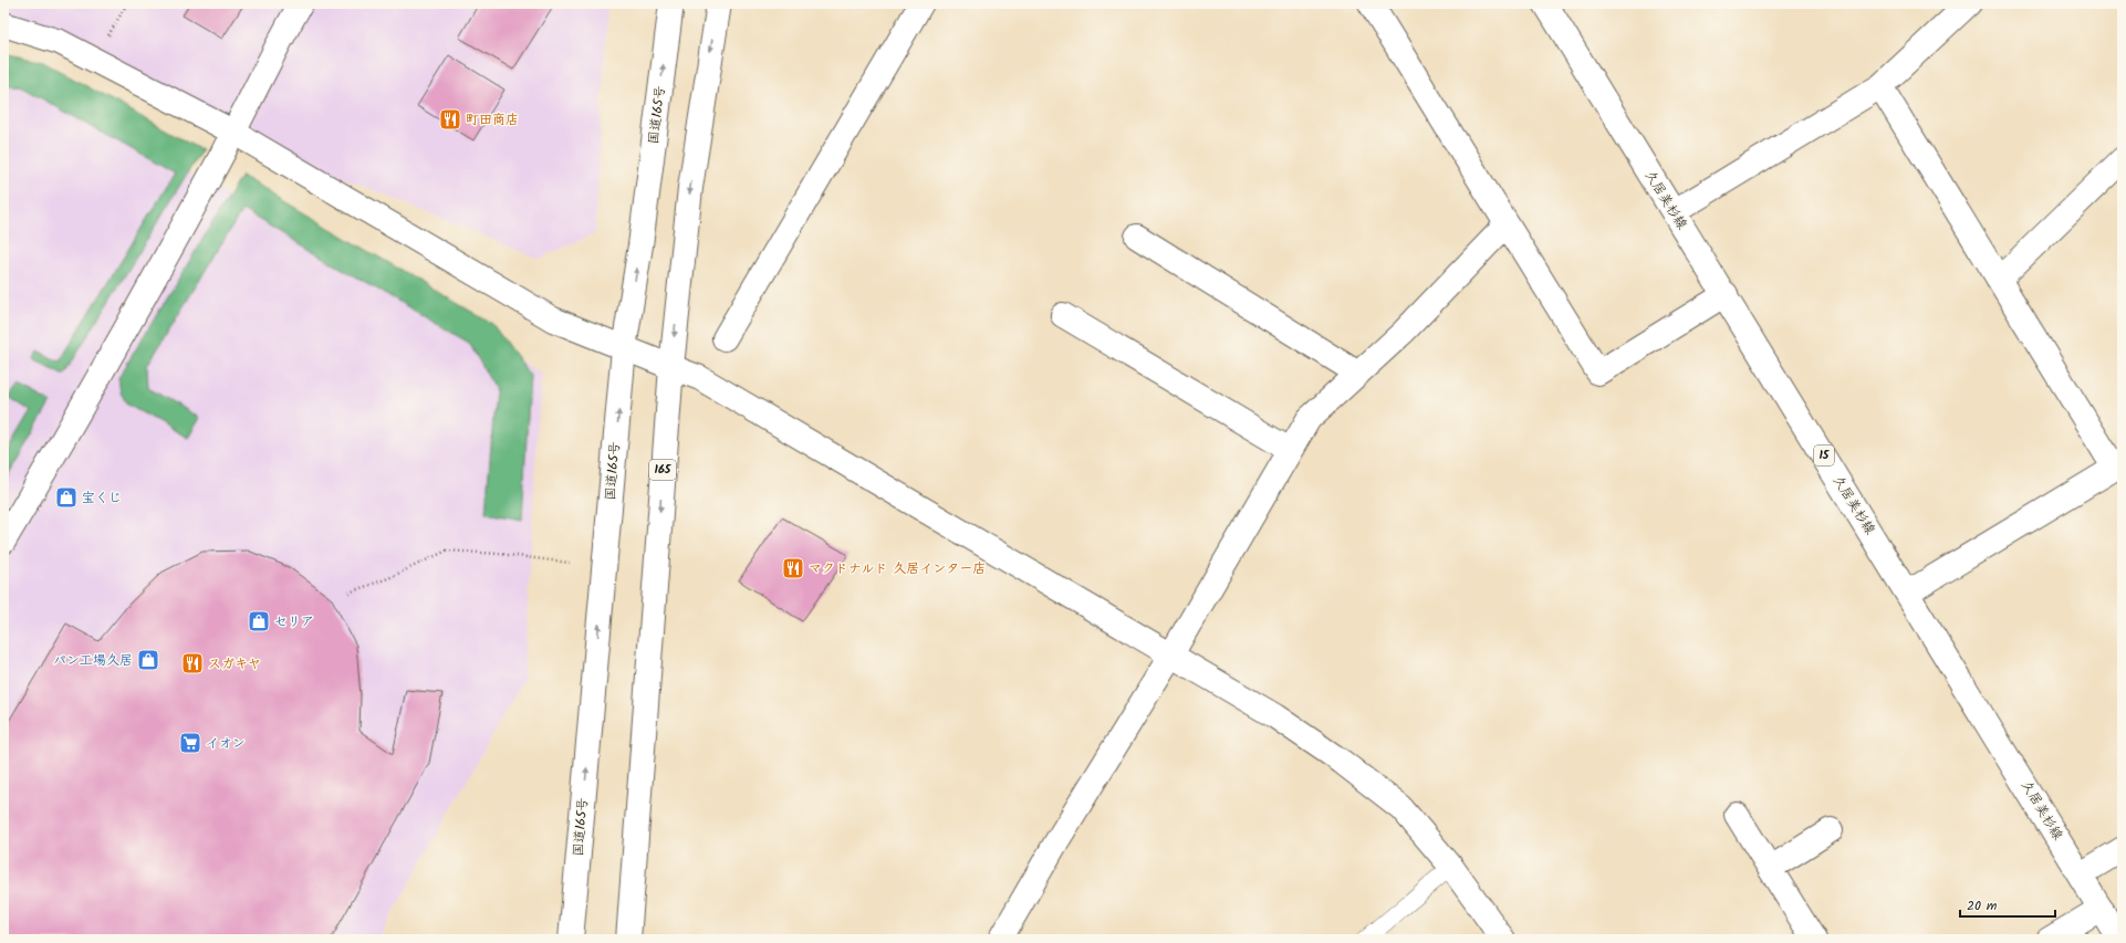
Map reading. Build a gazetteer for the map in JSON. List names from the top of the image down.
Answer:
{
  "streets": {
    "main road": [
      "国道165号",
      "久居美杉線",
      "15",
      "165"
    ]
  },
  "places": {
    "restaurant": ["町田商店", "マクドナルド 久居インター店", "スガキヤ"],
    "shop": ["宝くじ", "セリア", "パン工場久居"],
    "supermarket": ["イオン"]
  },
  "scale_bar": "20 m"
}
